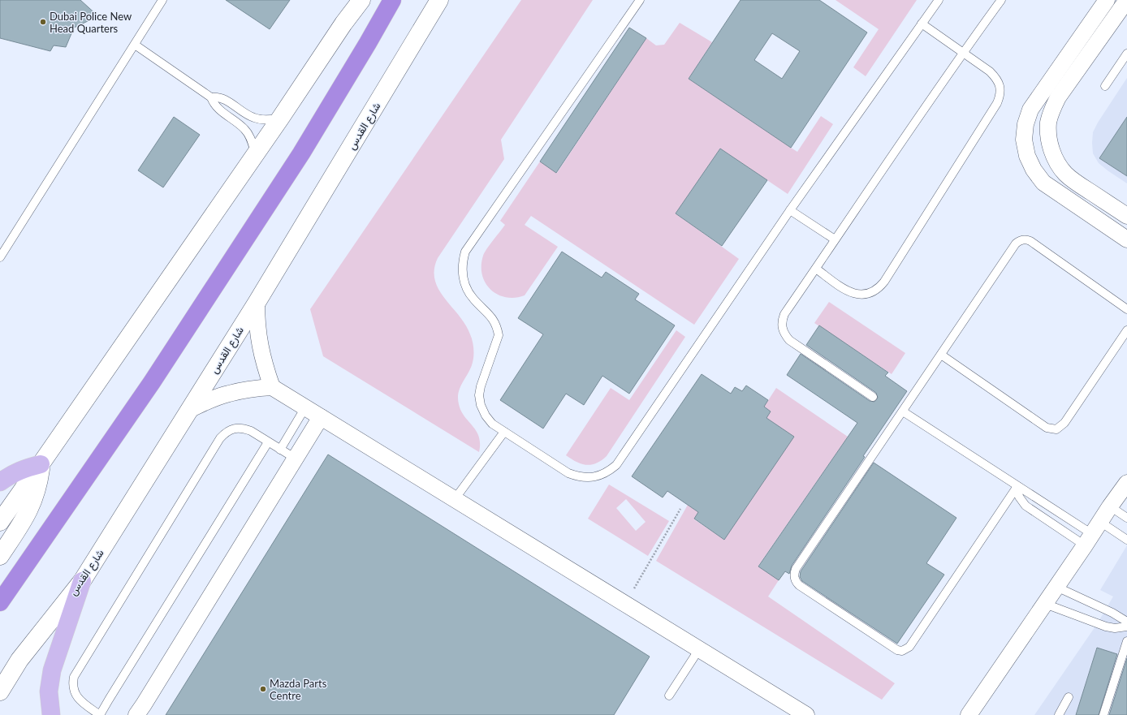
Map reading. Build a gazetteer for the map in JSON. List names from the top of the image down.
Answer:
{
  "streets": {
    "main road": ["شارع القدس"]
  },
  "places": ["Dubai Police New Head Quarters", "Mazda Parts Centre"]
}
